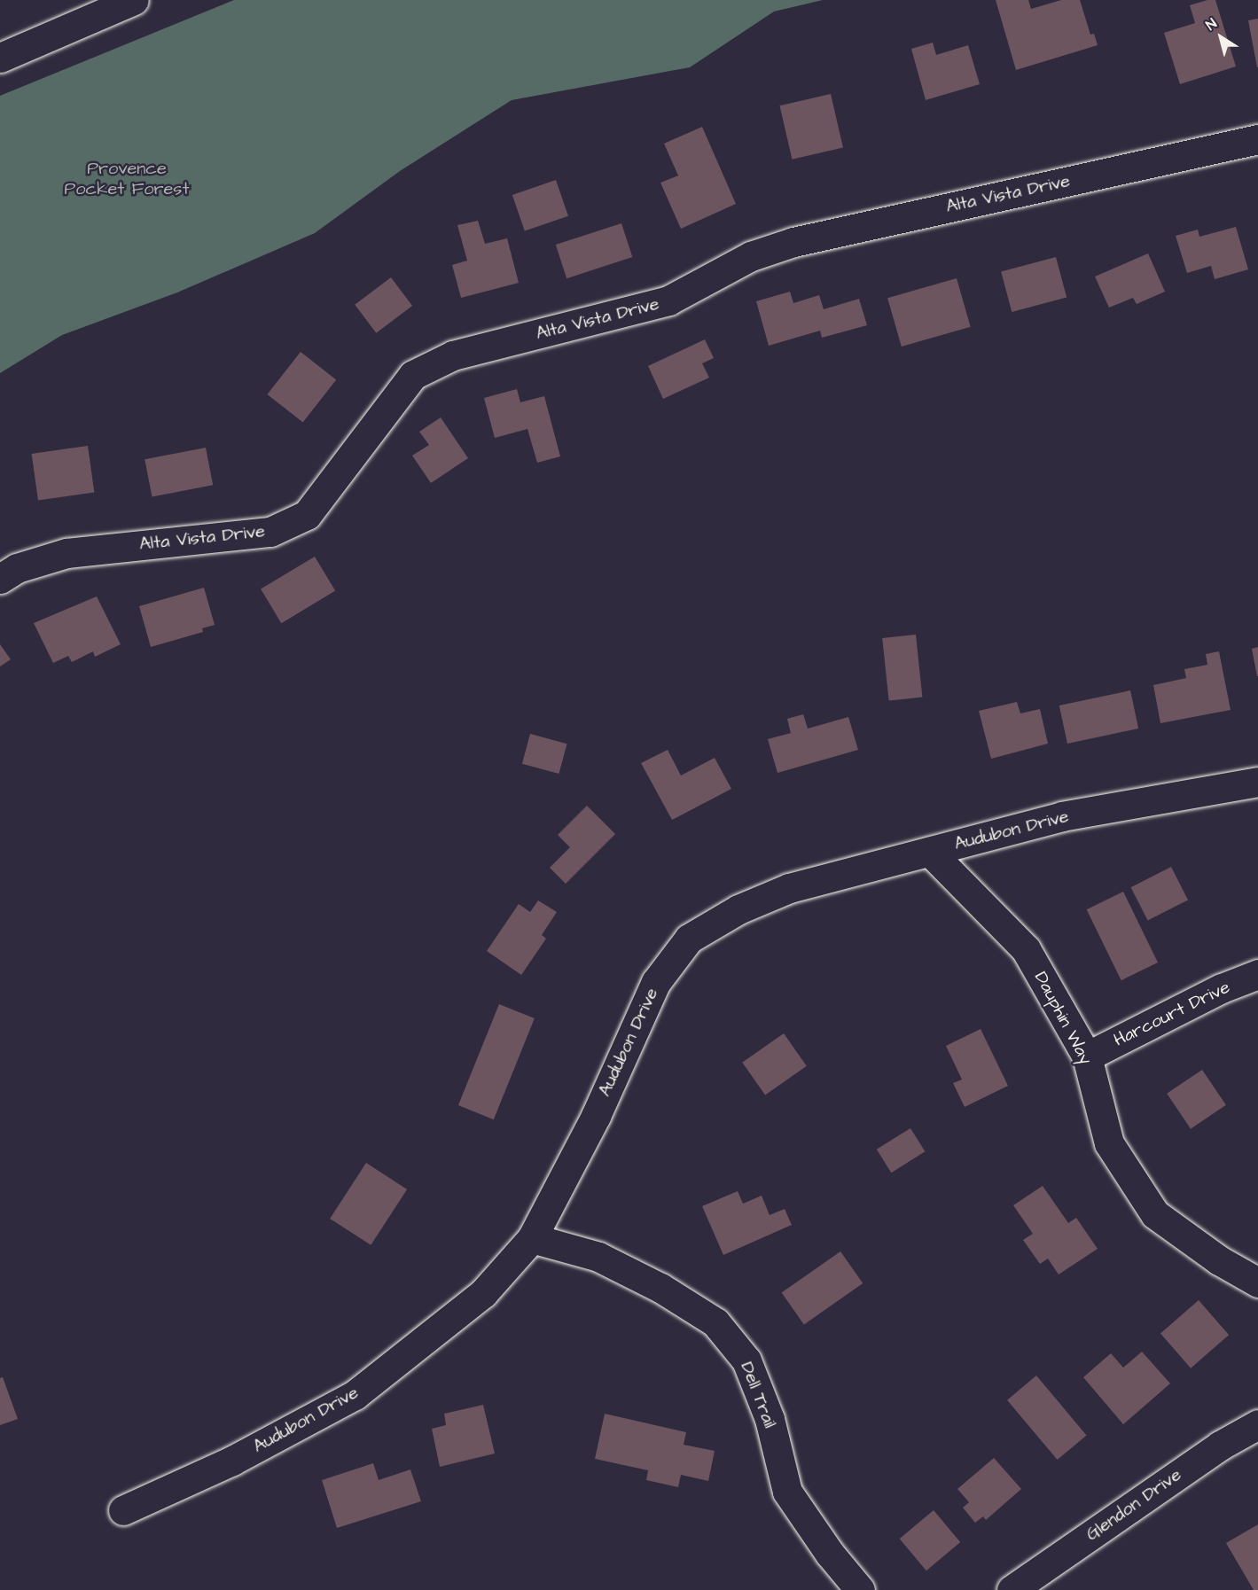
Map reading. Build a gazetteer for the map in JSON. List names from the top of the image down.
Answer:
{
  "streets": {
    "street": [
      "Alta Vista Drive",
      "Audubon Drive",
      "Harcourt Drive",
      "Dauphin Way",
      "Dell Trail",
      "Glendon Drive"
    ]
  },
  "crossings": [
    ["Audubon Drive", "Dauphin Way"],
    ["Audubon Drive", "Dell Trail"],
    ["Harcourt Drive", "Dauphin Way"]
  ],
  "parks": ["Provence Pocket Forest"],
  "north": "top left"
}
